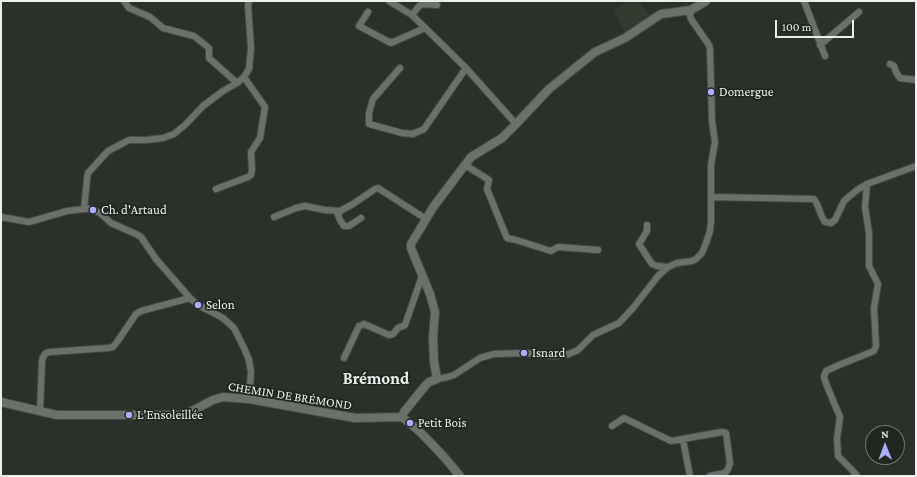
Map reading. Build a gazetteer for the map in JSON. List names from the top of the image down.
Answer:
{
  "streets": {
    "street": ["CHEMIN DE BRÉMOND"]
  },
  "districts": ["Brémond"],
  "places": [
    "Domergue",
    "Ch. d'Artaud",
    "Selon",
    "Isnard",
    "L'Ensoleillée",
    "Petit Bois"
  ],
  "scale_bar": "100 m",
  "north": "top"
}
